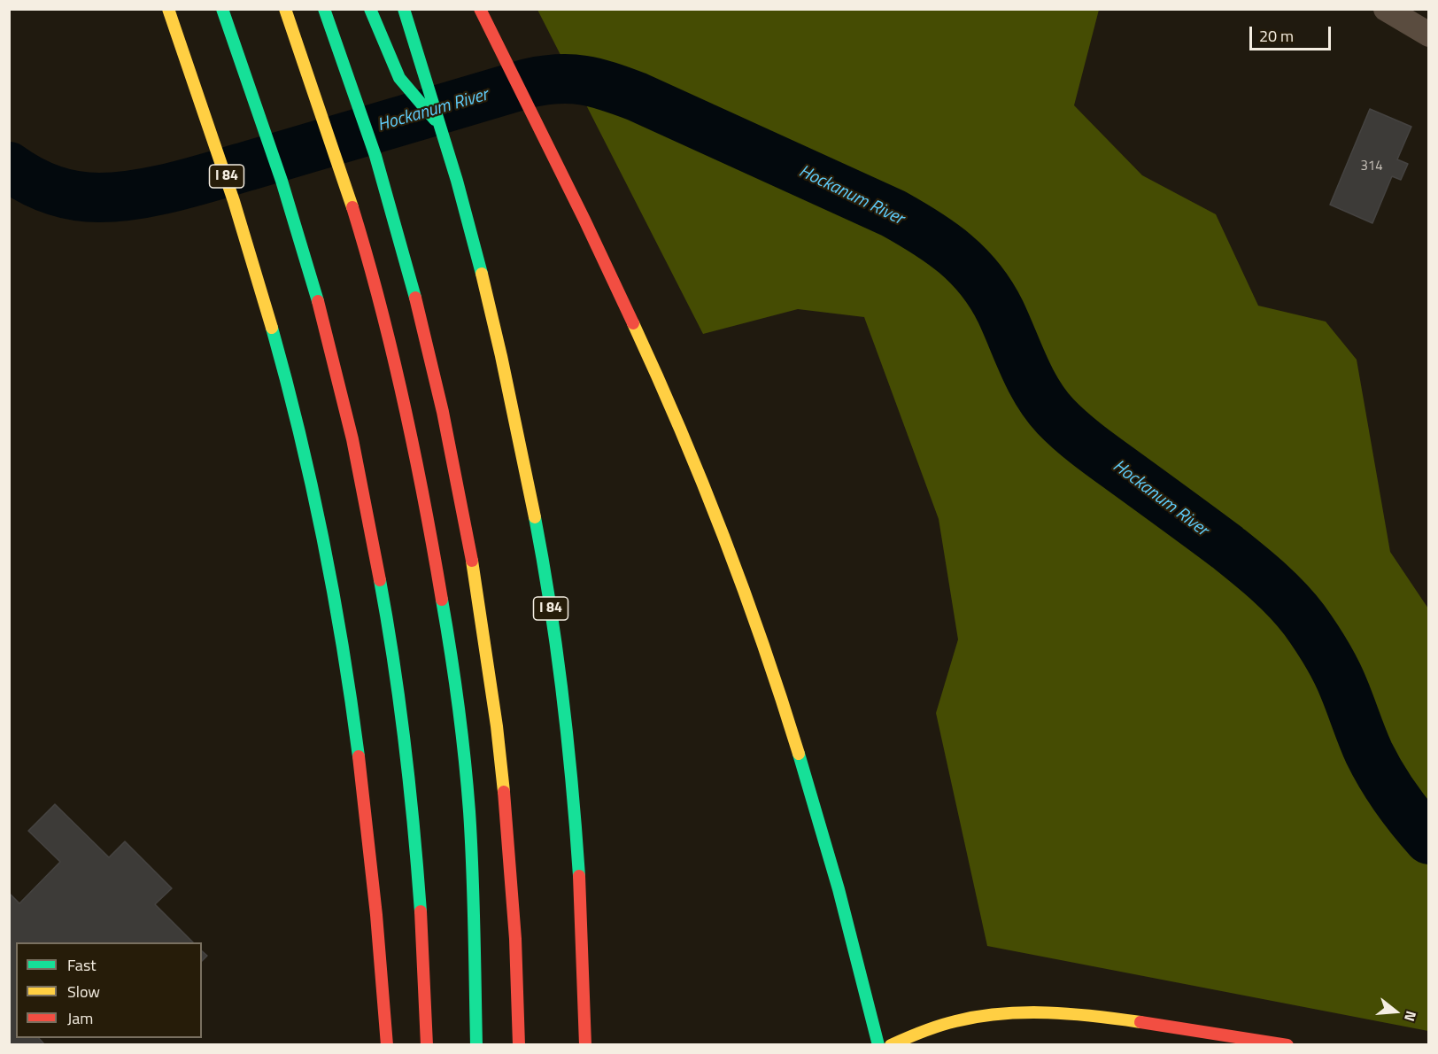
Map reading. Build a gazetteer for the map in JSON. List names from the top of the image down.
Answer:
{
  "streets": {
    "highway": ["I 84"]
  },
  "water": ["Hockanum River"],
  "house_numbers": ["314"],
  "legend": ["Fast", "Slow", "Jam"],
  "scale_bar": "20 m",
  "north": "right"
}
